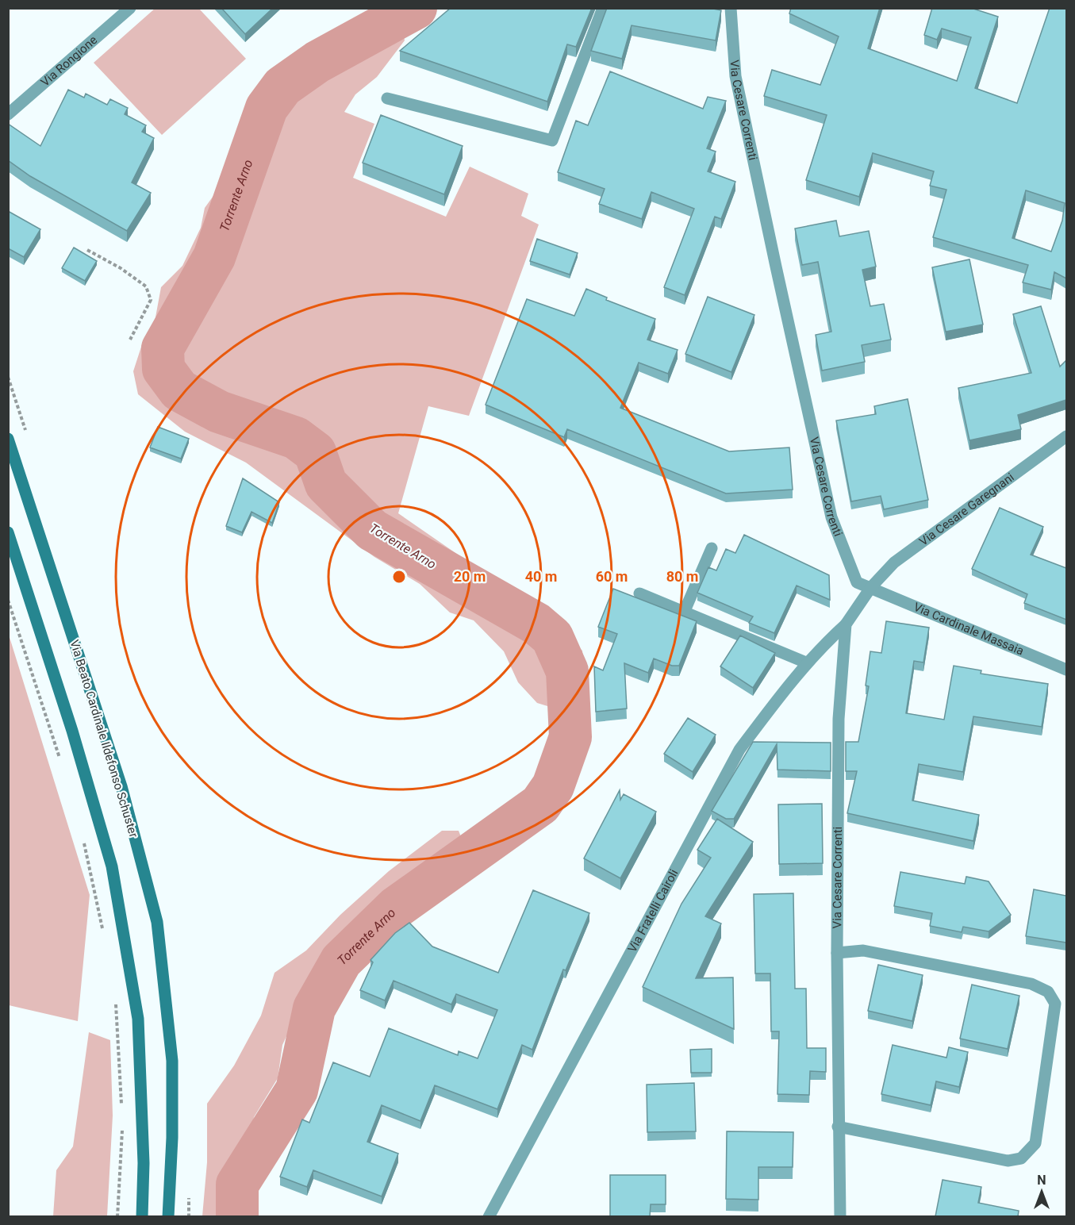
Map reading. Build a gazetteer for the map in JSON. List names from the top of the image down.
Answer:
{
  "streets": {
    "street": [
      "Via Rongione",
      "Via Cesare Correnti",
      "Via Cesare Garegnani",
      "Via Cardinale Massaia",
      "Via Beato Cardinale Ildefonso Schuster",
      "Via Fratelli Cairoli"
    ]
  },
  "crossings": [
    ["Via Cesare Correnti", "Via Cesare Garegnani"],
    ["Via Cesare Correnti", "Via Cardinale Massaia"],
    ["Via Cesare Correnti", "Via Fratelli Cairoli"],
    ["Via Cesare Garegnani", "Via Cardinale Massaia"]
  ],
  "water": ["Torrente Arno"],
  "north": "top",
  "rings": [
    "20 m",
    "40 m",
    "60 m",
    "80 m"
  ]
}
